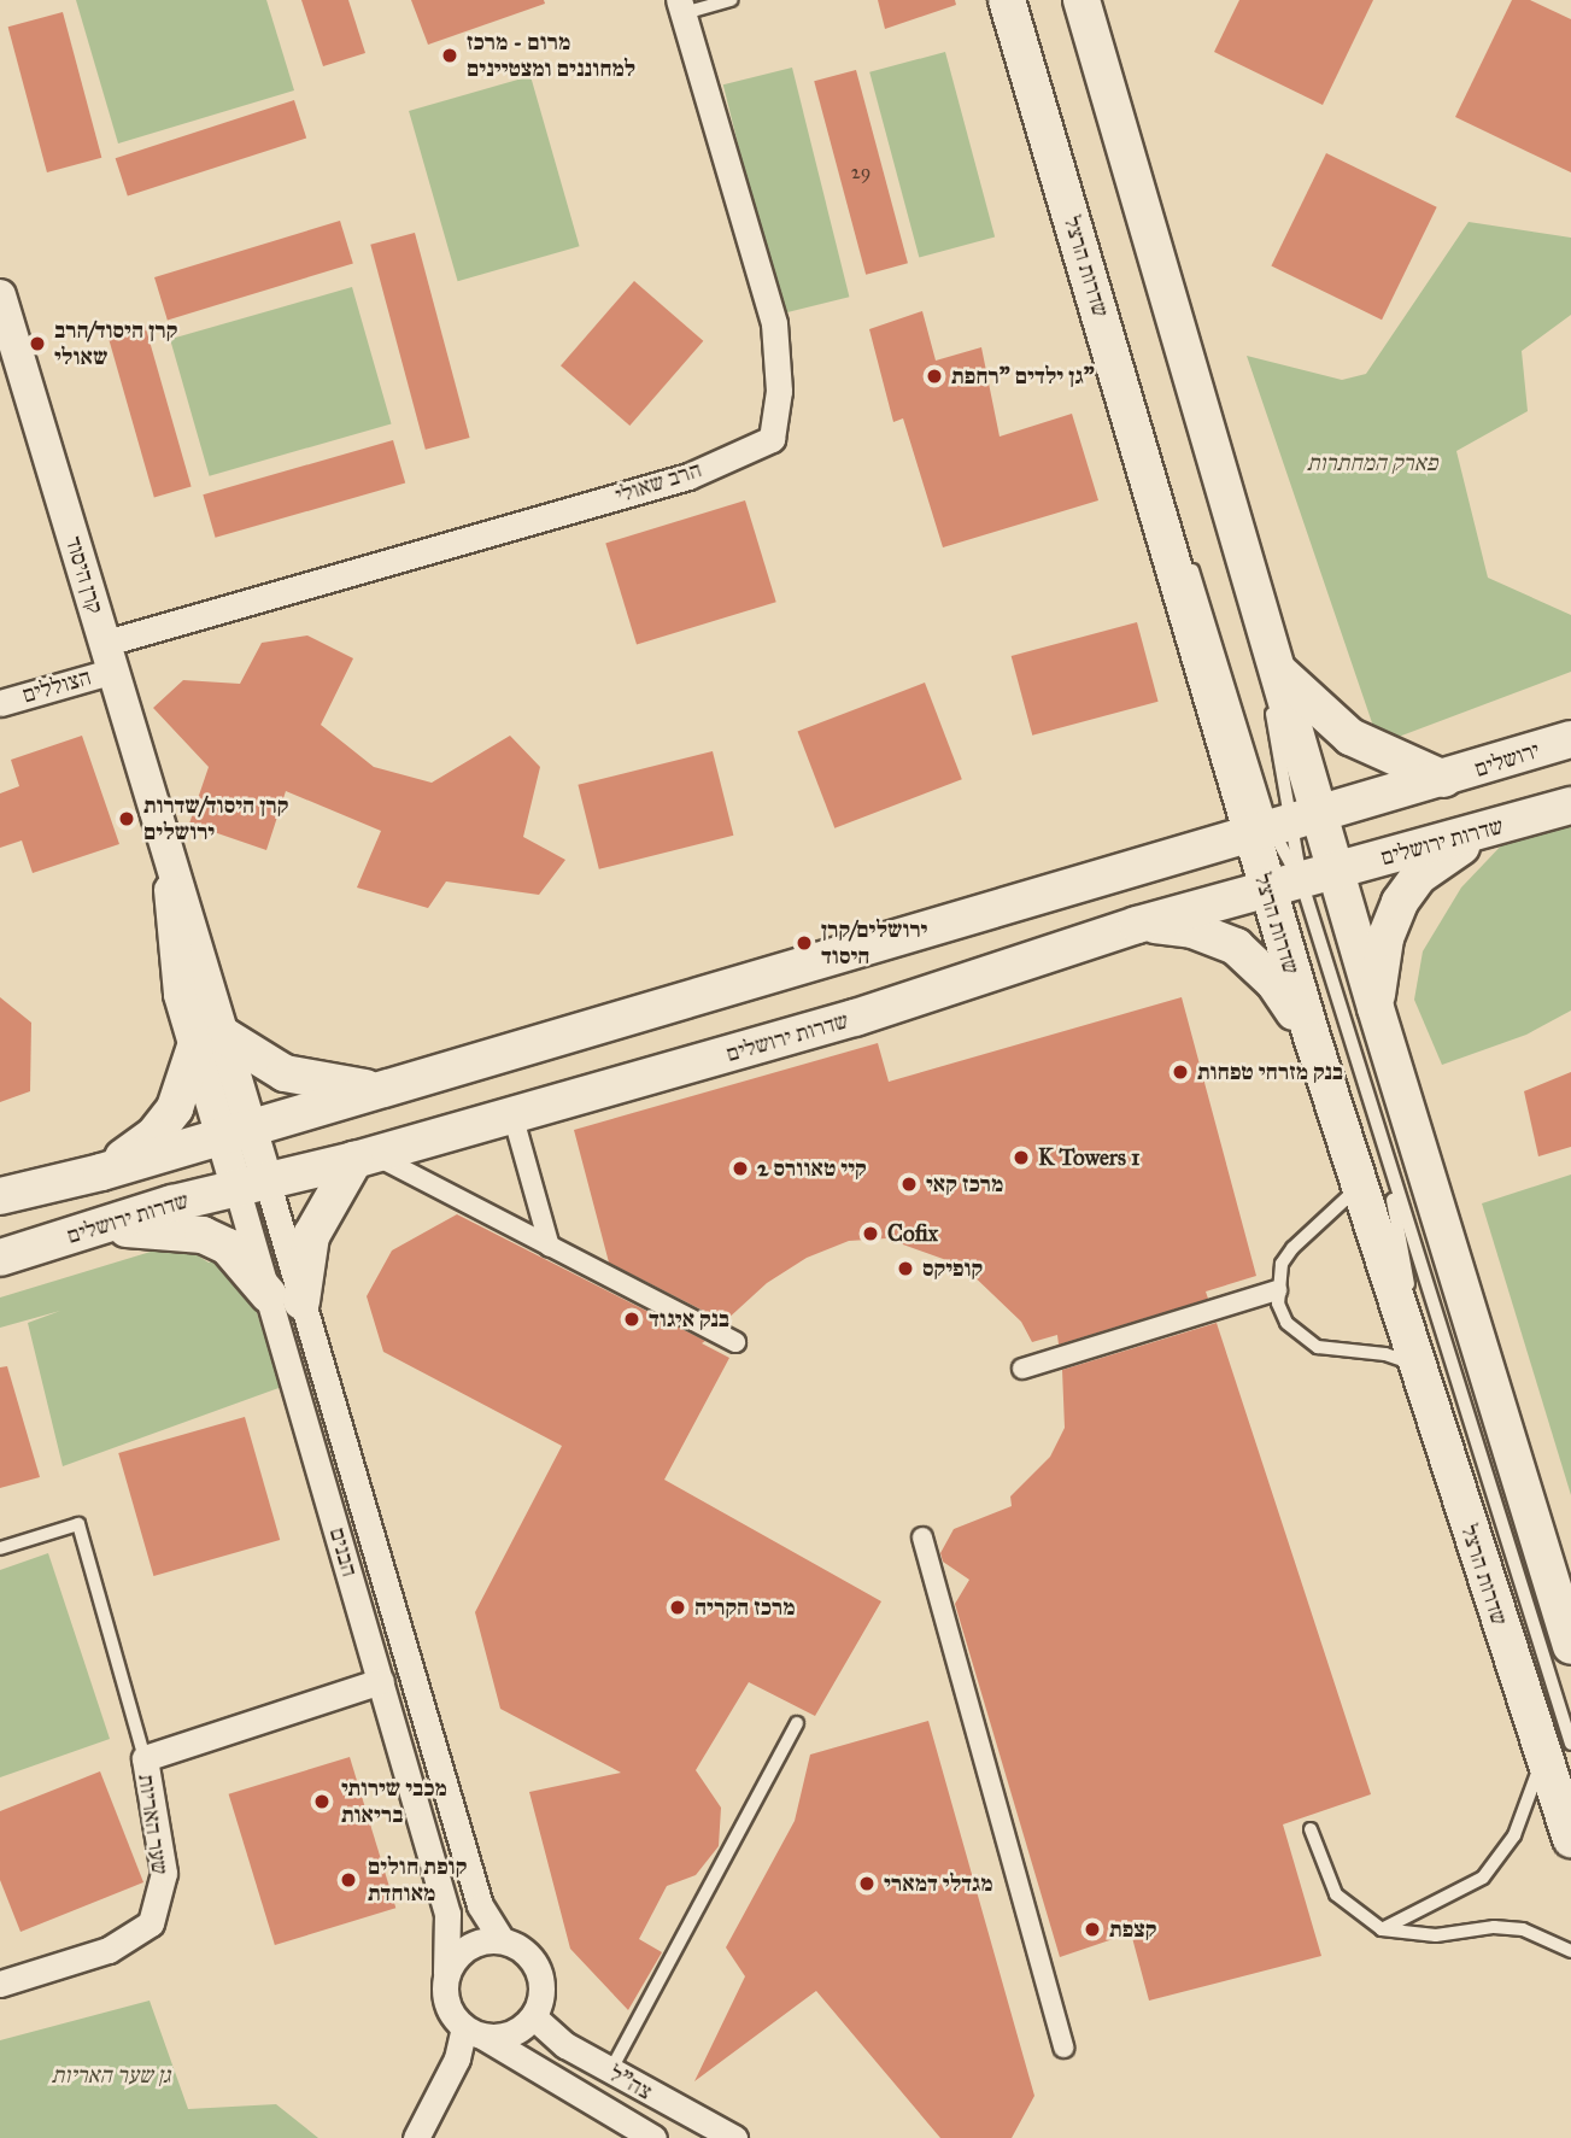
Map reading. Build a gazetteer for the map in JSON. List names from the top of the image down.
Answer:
{
  "streets": {
    "main road": ["שדרות הרצל", "ירושלים", "שדרות ירושלים"],
    "street": [
      "הרב שאולי",
      "קרן היסוד",
      "הצוללים",
      "הבנים",
      "שער האריות",
      "צה\"ל"
    ]
  },
  "crossings": [
    ["שדרות הרצל", "שדרות ירושלים"],
    ["הרב שאולי", "קרן היסוד"],
    ["הרב שאולי", "הצוללים"],
    ["קרן היסוד", "הצוללים"],
    ["קרן היסוד", "שדרות ירושלים"],
    ["קרן היסוד", "הבנים"],
    ["שדרות ירושלים", "הבנים"],
    ["הבנים", "שער האריות"],
    ["הבנים", "צה\"ל"]
  ],
  "parks": ["פארק המחתרות", "גן שער האריות"],
  "places": [
    "מרום - מרכז למחוננים ומצטיינים",
    "קרן היסוד/הרב שאולי",
    "גן ילדים \"רחפת\"",
    "קרן היסוד/שדרות ירושלים",
    "ירושלים/קרן היסוד",
    "בנק מזרחי טפחות",
    "K Towers 1",
    "קיי טאוורס 2",
    "מרכז קאי",
    "Cofix",
    "קופיקס",
    "בנק איגוד",
    "מרכז הקריה",
    "מכבי שירותי בריאות",
    "קופת חולים מאוחדת",
    "מגדלי דמארי",
    "קצפת"
  ],
  "house_numbers": ["29"]
}
